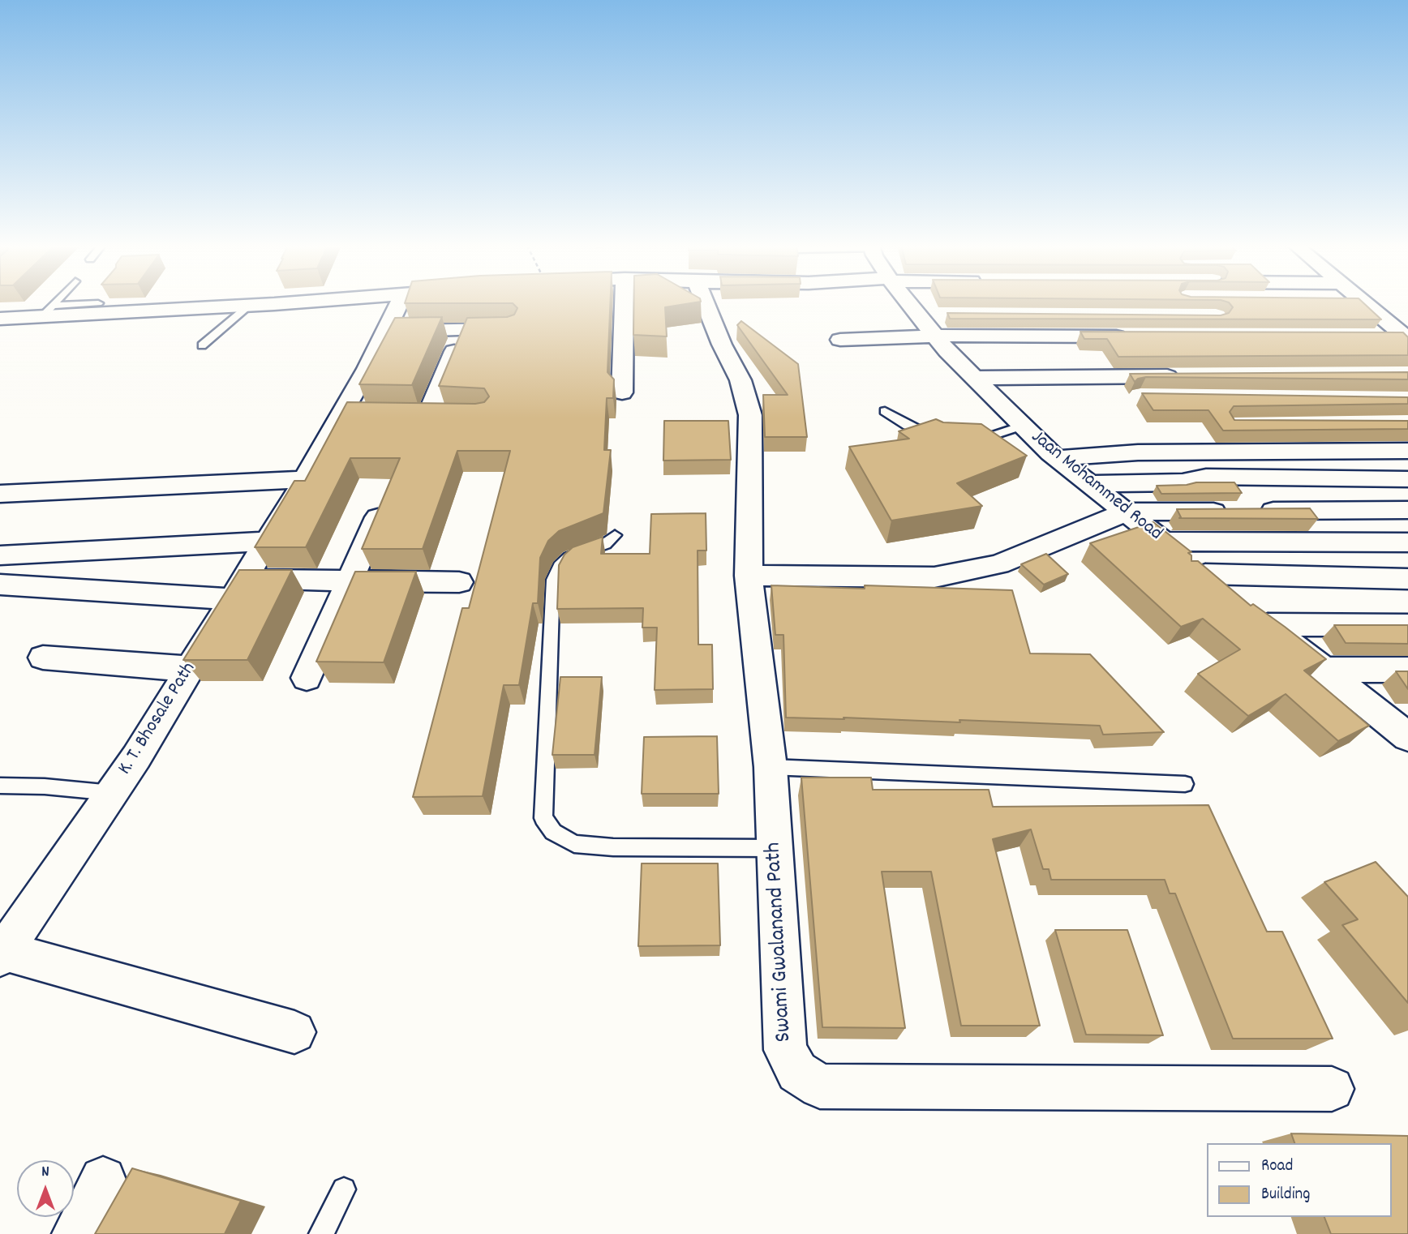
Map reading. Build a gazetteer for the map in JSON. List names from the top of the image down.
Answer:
{
  "streets": {
    "street": ["Jaan Mohammed Road", "K. T. Bhosale Path", "Swami Gwalanand Path"]
  },
  "legend": ["Road", "Building"],
  "north": "top"
}
